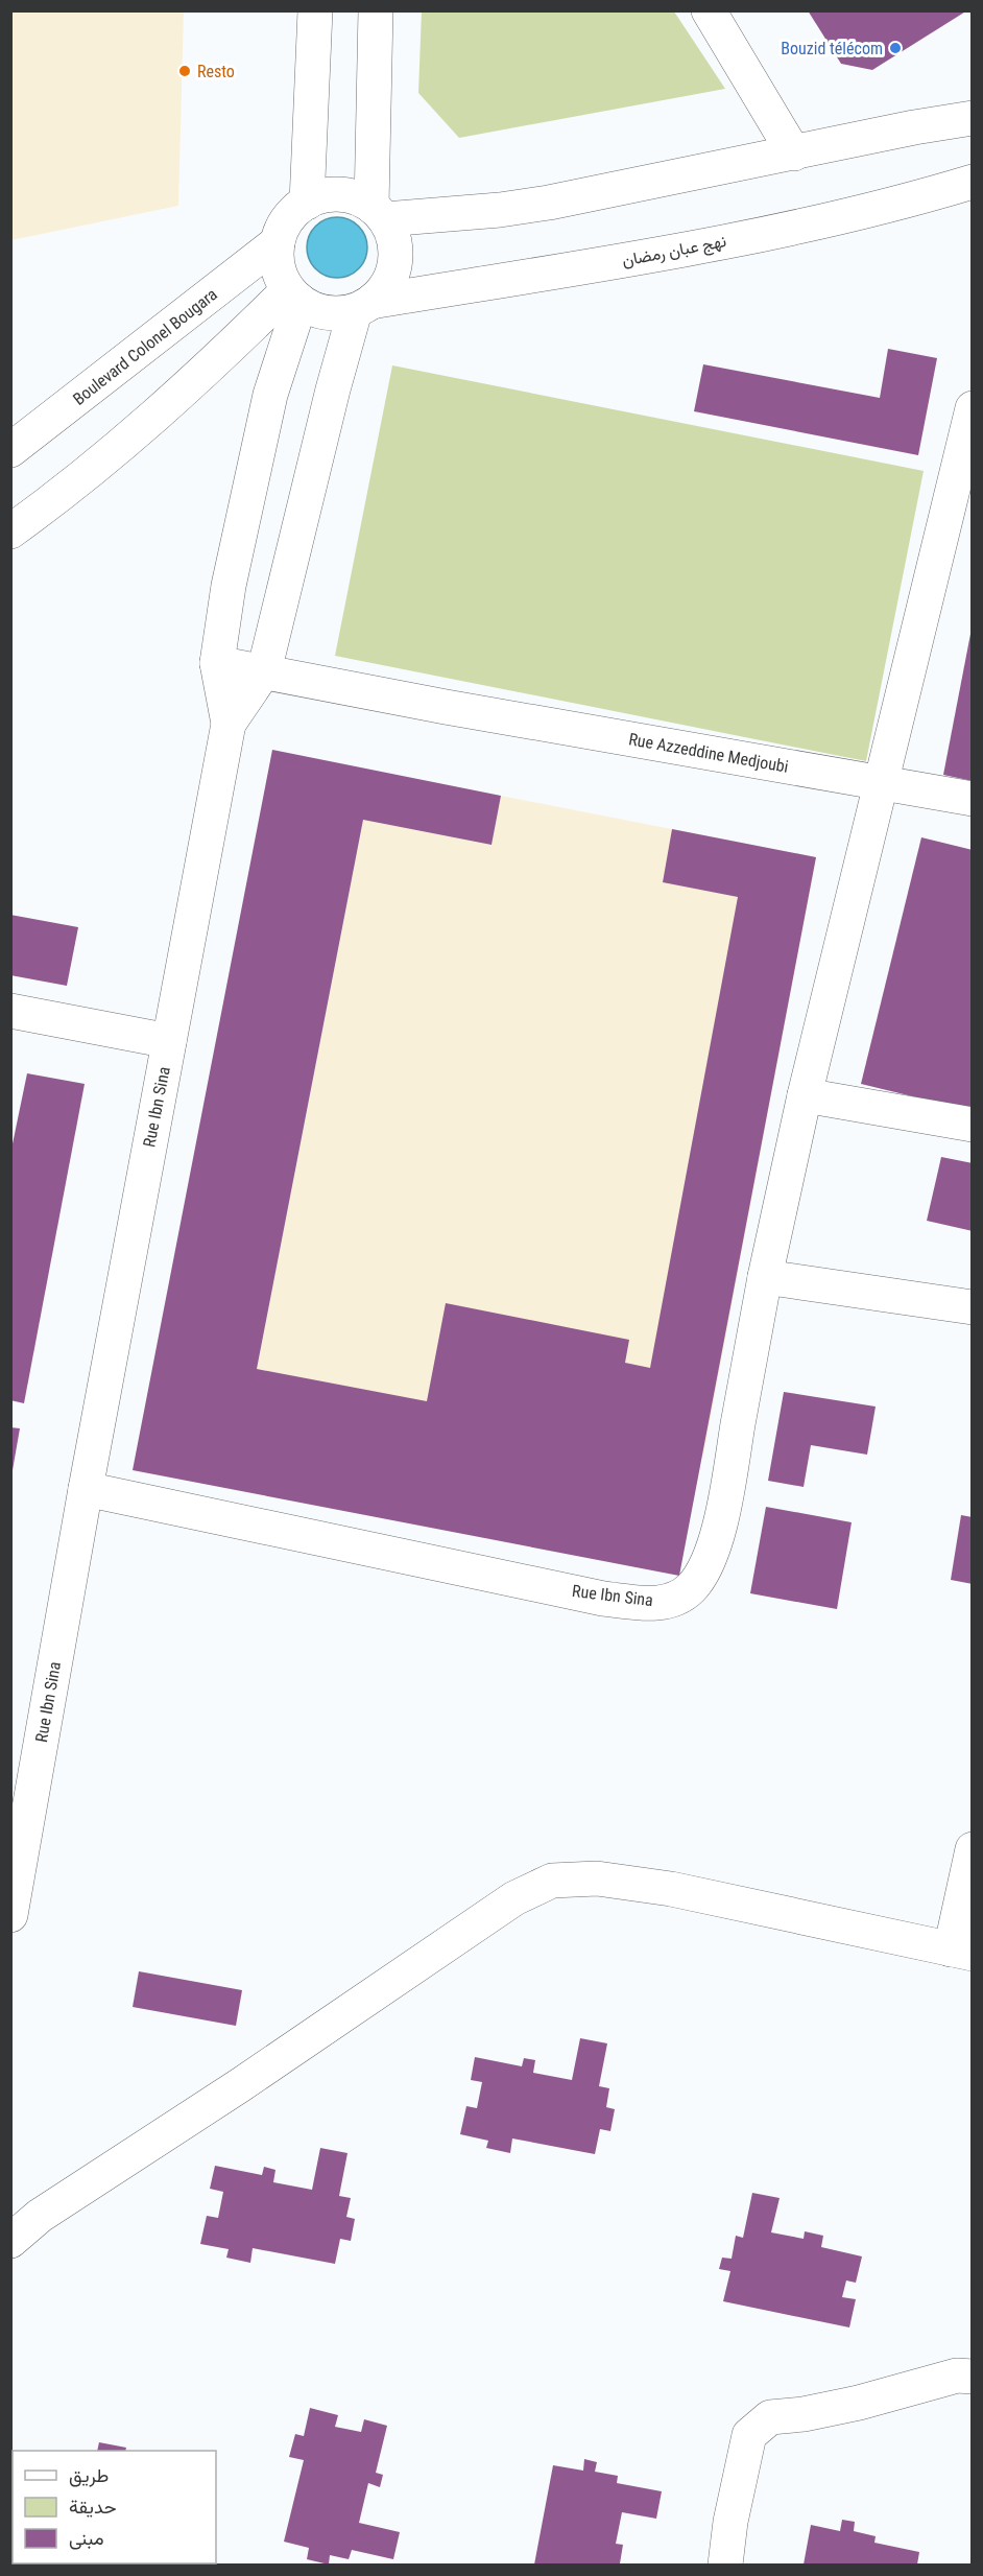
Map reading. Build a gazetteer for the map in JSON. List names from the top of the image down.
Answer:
{
  "streets": {
    "street": [
      "نهج عبان رمضان",
      "Boulevard Colonel Bougara",
      "Rue Azzeddine Medjoubi",
      "Rue Ibn Sina"
    ]
  },
  "crossings": [
    ["نهج عبان رمضان", "Boulevard Colonel Bougara"],
    ["Rue Azzeddine Medjoubi", "Rue Ibn Sina"]
  ],
  "places": ["Bouzid télécom", "Resto"],
  "legend": ["طريق", "حديقة", "مبنى"]
}
